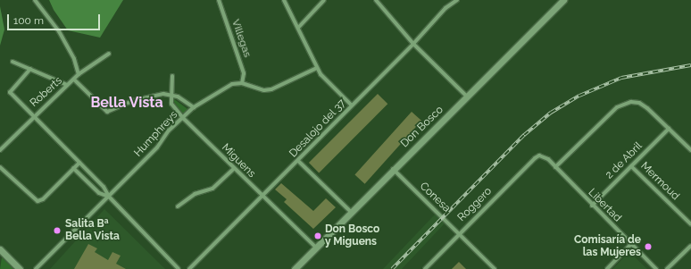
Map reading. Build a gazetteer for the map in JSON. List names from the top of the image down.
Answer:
{
  "streets": {
    "street": [
      "Villegas",
      "Roberts",
      "Don Bosco",
      "Desalojo del 37",
      "Humphreys",
      "Miguens",
      "2 de Abril",
      "Mermoud",
      "Conesa",
      "Roggero",
      "Libertad"
    ]
  },
  "crossings": [
    ["Villegas", "Humphreys"],
    ["Don Bosco", "Miguens"],
    ["Don Bosco", "Conesa"],
    ["Desalojo del 37", "Miguens"],
    ["Humphreys", "Miguens"],
    ["2 de Abril", "Mermoud"],
    ["2 de Abril", "Libertad"],
    ["Conesa", "Roggero"],
    ["Roggero", "Libertad"]
  ],
  "districts": ["Bella Vista"],
  "places": ["Salita Bª Bella Vista", "Don Bosco y Miguens", "Comisaría de las Mujeres"],
  "scale_bar": "100 m"
}
